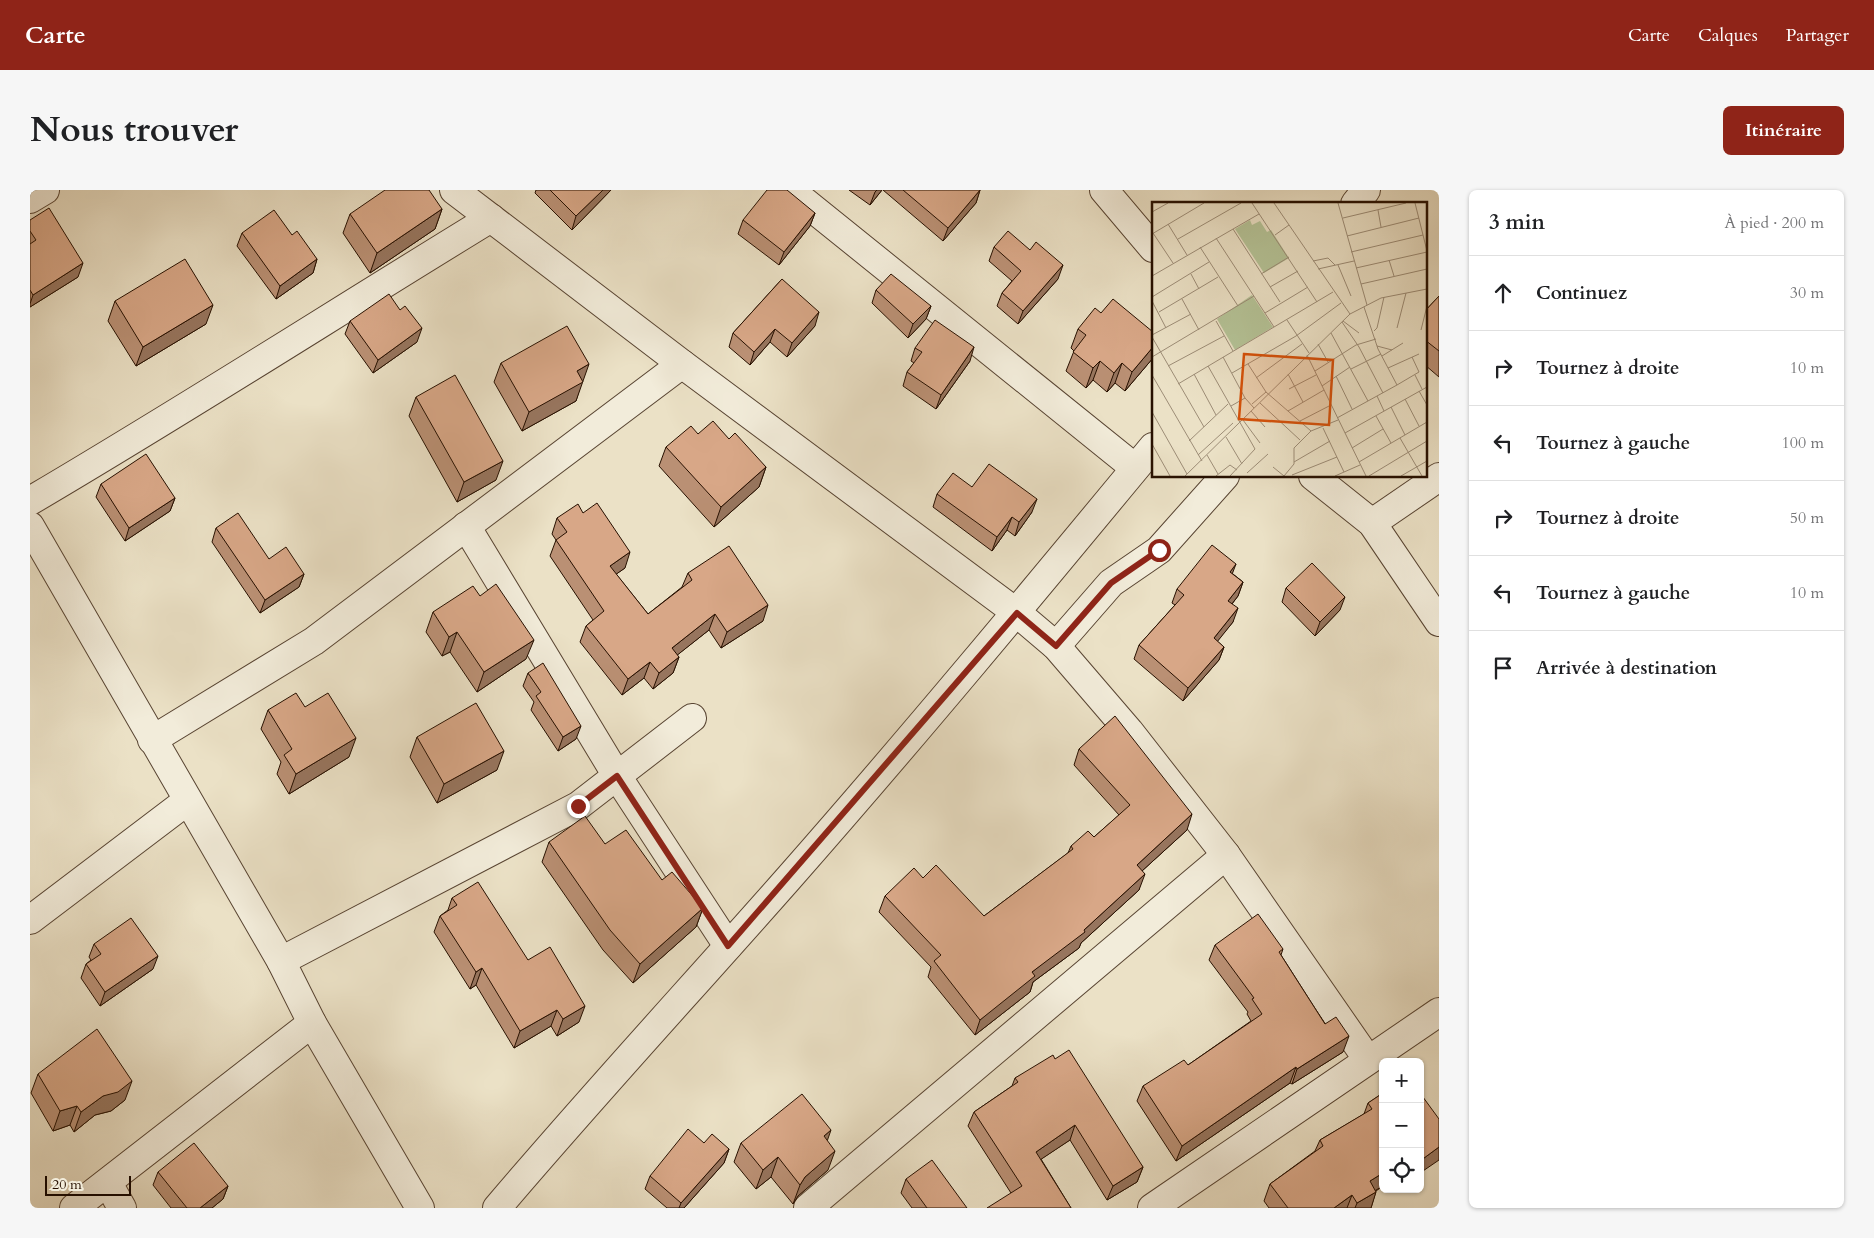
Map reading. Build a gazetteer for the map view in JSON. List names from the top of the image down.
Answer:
{
  "scale_bar": "20 m",
  "page": {
    "header": "Carte",
    "nav": ["Carte", "Calques", "Partager"],
    "title": "Nous trouver",
    "buttons": "Itinéraire",
    "heading": ["3 min", "À pied · 200 m"],
    "list": [
      ["Continuez", "30 m"],
      ["Tournez à droite", "10 m"],
      ["Tournez à gauche", "100 m"],
      ["Tournez à droite", "50 m"],
      ["Tournez à gauche", "10 m"],
      "Arrivée à destination"
    ],
    "map_buttons": ["+", "−"],
    "scale": "20 m"
  }
}
